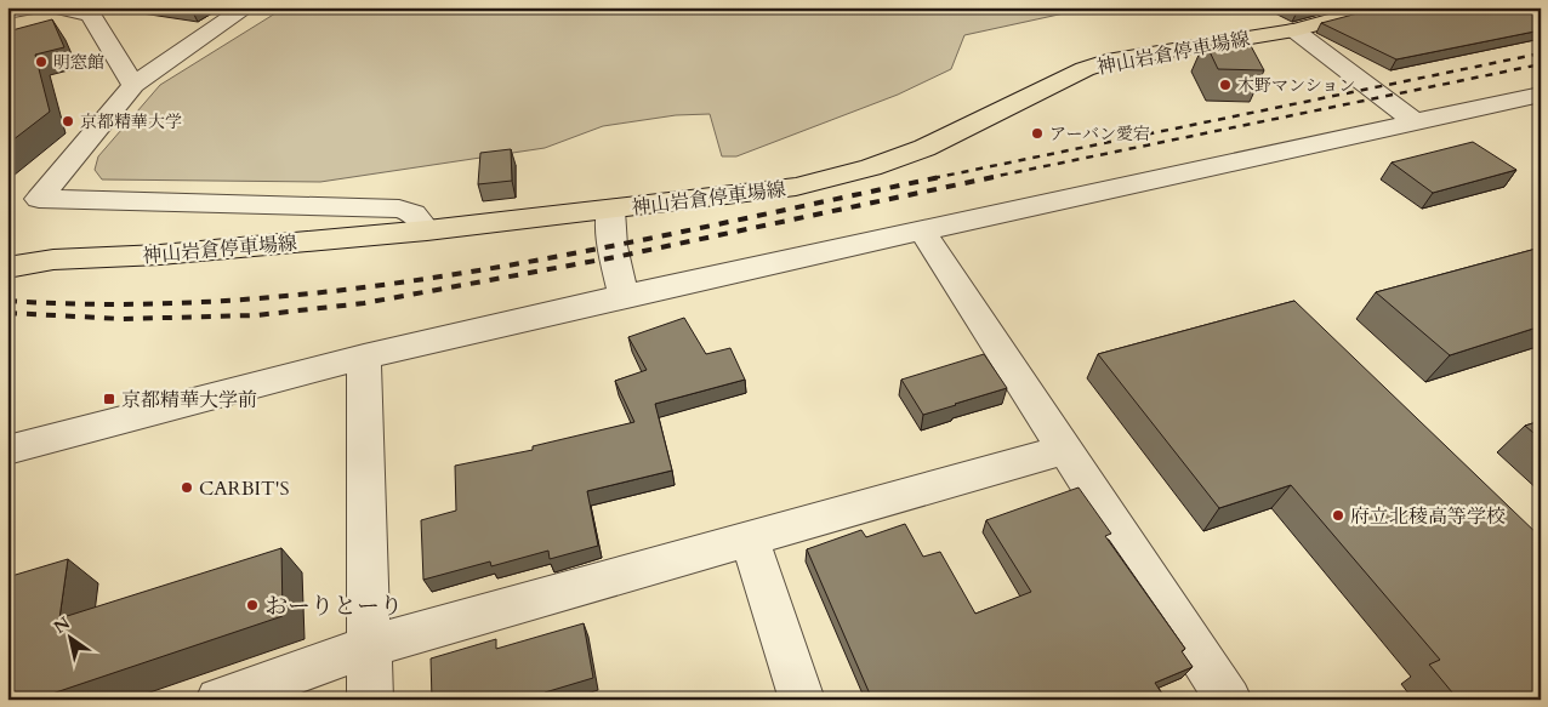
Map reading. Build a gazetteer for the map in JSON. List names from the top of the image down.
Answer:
{
  "streets": {
    "main road": ["神山岩倉停車場線"]
  },
  "places": {
    "other": [
      "明窓館",
      "木野マンション",
      "京都精華大学",
      "アーバン愛宕",
      "CARBIT'S",
      "府立北稜高等学校",
      "おーりとーり"
    ],
    "transit": ["京都精華大学前"]
  },
  "north": "top left"
}
